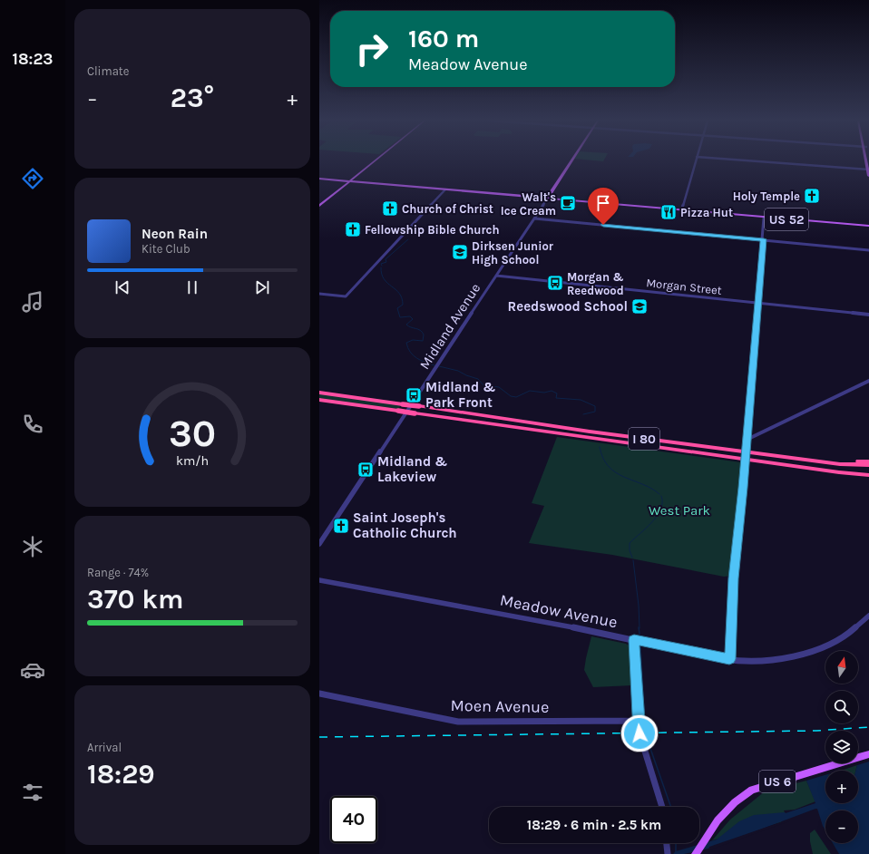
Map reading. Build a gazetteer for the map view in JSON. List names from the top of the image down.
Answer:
{
  "streets": {
    "highway": ["I 80"],
    "main road": ["US 52", "Midland Avenue", "US 6"],
    "street": ["Morgan Street", "Meadow Avenue", "Moen Avenue"]
  },
  "crossings": [
    ["US 52", "Midland Avenue"],
    ["Morgan Street", "Midland Avenue"]
  ],
  "parks": ["West Park"],
  "places": {
    "church": [
      "Holy Temple",
      "Church of Christ",
      "Fellowship Bible Church",
      "Saint Joseph's Catholic Church"
    ],
    "cafe": ["Walt's Ice Cream"],
    "restaurant": ["Pizza Hut"],
    "school or university": ["Dirksen Junior High School", "Reedswood School"],
    "bus stop": ["Morgan & Reedwood", "Midland & Park Front", "Midland & Lakeview"]
  },
  "north": "top",
  "page": {
    "tabs": "18:23",
    "tile": [
      "Climate",
      ["Range · 74%", "370 km"],
      ["Arrival", "18:29"]
    ],
    "turn": ["160 m", "Meadow Avenue"],
    "heat": ["−", "23°", "+"],
    "song": ["Neon Rain", "Kite Club"],
    "map_buttons": ["+", "−"],
    "limit": "40",
    "trip": "18:29 · 6 min · 2.5 km",
    "gauge": ["30", "km/h"]
  }
}
